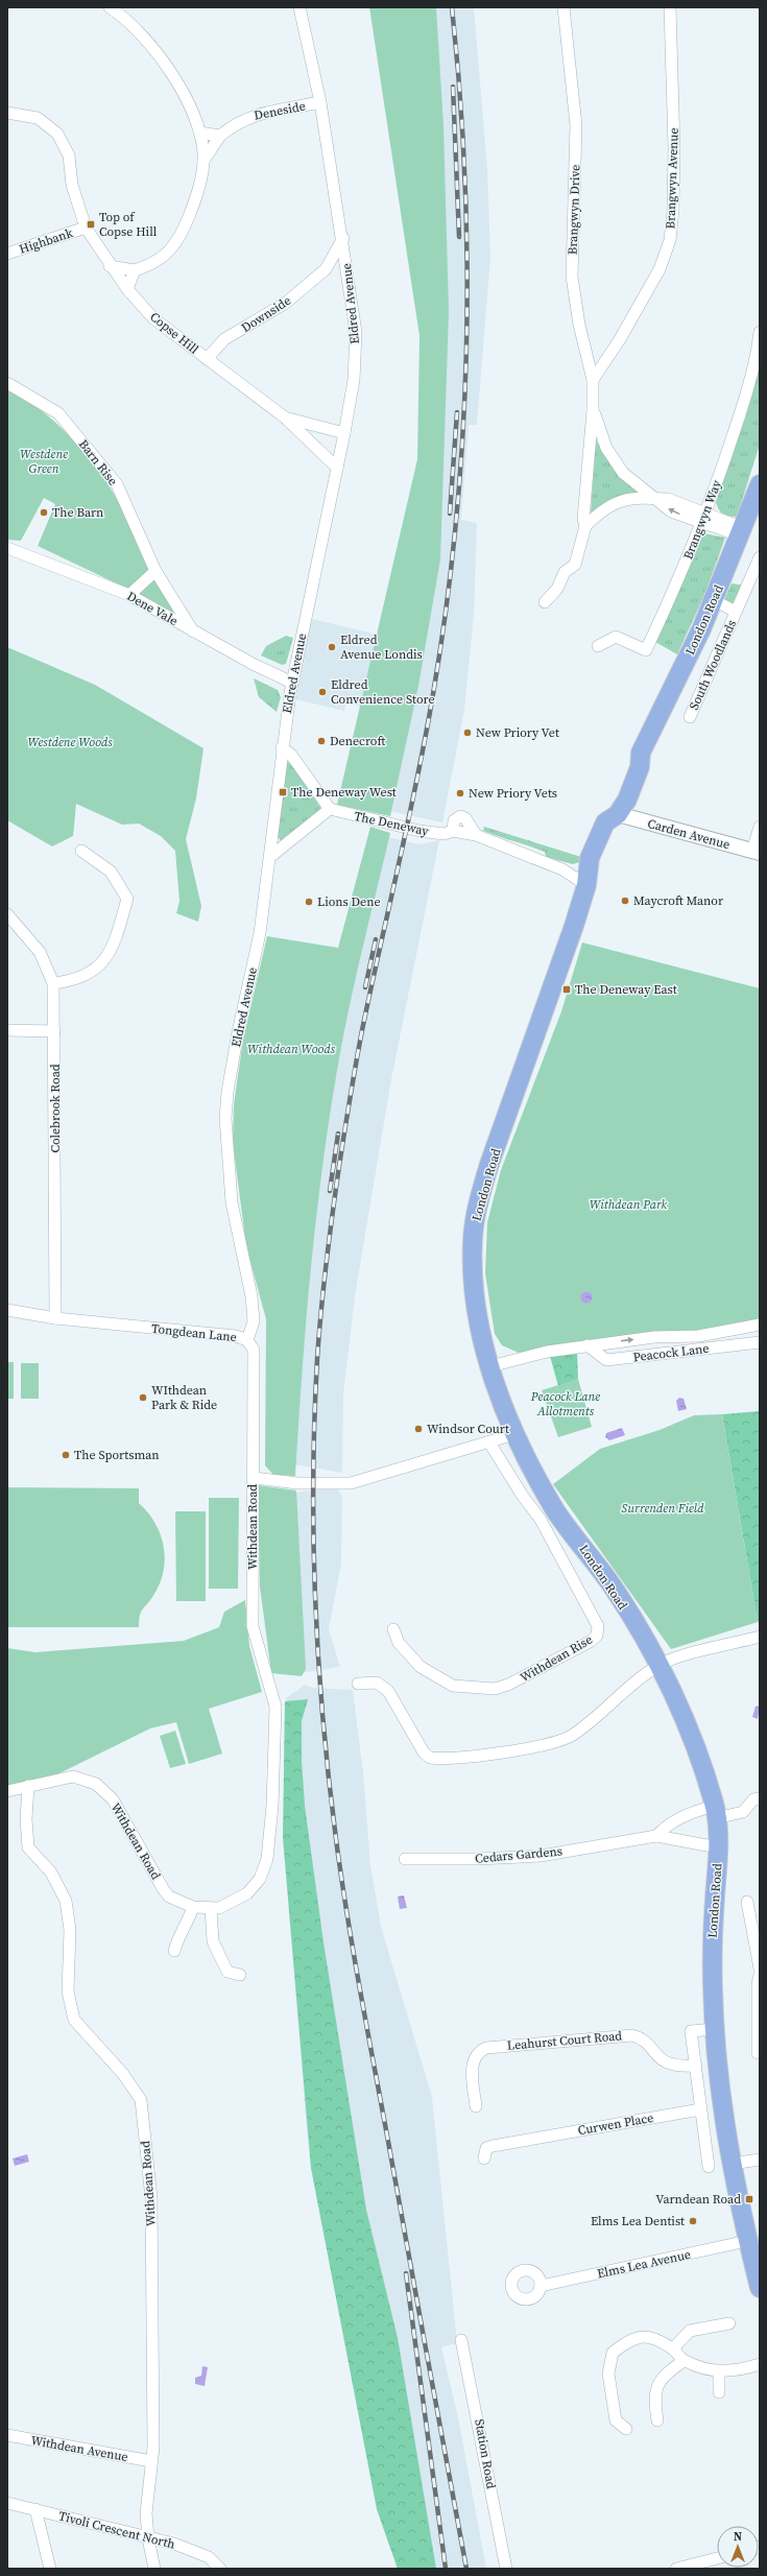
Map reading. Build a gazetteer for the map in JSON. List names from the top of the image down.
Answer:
{
  "streets": {
    "highway": ["London Road"],
    "street": [
      "Deneside",
      "Brangwyn Avenue",
      "Brangwyn Drive",
      "Highbank",
      "Eldred Avenue",
      "Downside",
      "Copse Hill",
      "Barn Rise",
      "Brangwyn Way",
      "Dene Vale",
      "South Woodlands",
      "The Deneway",
      "Carden Avenue",
      "Colebrook Road",
      "Tongdean Lane",
      "Peacock Lane",
      "Withdean Road",
      "Withdean Rise",
      "Cedars Gardens",
      "Leahurst Court Road",
      "Curwen Place",
      "Elms Lea Avenue",
      "Withdean Avenue",
      "Station Road",
      "Tivoli Crescent North"
    ]
  },
  "crossings": [
    ["Deneside", "Eldred Avenue"],
    ["Brangwyn Avenue", "Brangwyn Drive"],
    ["Brangwyn Drive", "Brangwyn Way"],
    ["Brangwyn Drive", "London Road"],
    ["Highbank", "Copse Hill"],
    ["Eldred Avenue", "Downside"],
    ["Eldred Avenue", "Copse Hill"],
    ["Eldred Avenue", "Dene Vale"],
    ["Eldred Avenue", "Tongdean Lane"],
    ["Downside", "Copse Hill"],
    ["Barn Rise", "Dene Vale"],
    ["London Road", "The Deneway"],
    ["London Road", "Carden Avenue"],
    ["London Road", "Peacock Lane"],
    ["London Road", "Cedars Gardens"],
    ["London Road", "Elms Lea Avenue"],
    ["Colebrook Road", "Tongdean Lane"],
    ["Tongdean Lane", "Withdean Road"],
    ["Withdean Road", "Withdean Avenue"],
    ["Withdean Road", "Tivoli Crescent North"]
  ],
  "parks": [
    "Westdene Green",
    "Westdene Woods",
    "Withdean Woods",
    "Withdean Park",
    "Peacock Lane Allotments",
    "Surrenden Field"
  ],
  "places": {
    "transit": [
      "Top of Copse Hill",
      "The Deneway West",
      "The Deneway East",
      "Varndean Road"
    ],
    "other": [
      "The Barn",
      "Eldred Avenue Londis",
      "Eldred Convenience Store",
      "New Priory Vet",
      "Denecroft",
      "New Priory Vets",
      "Maycroft Manor",
      "Lions Dene",
      "WIthdean Park & Ride",
      "Windsor Court",
      "The Sportsman",
      "Elms Lea Dentist"
    ]
  },
  "north": "top"
}
